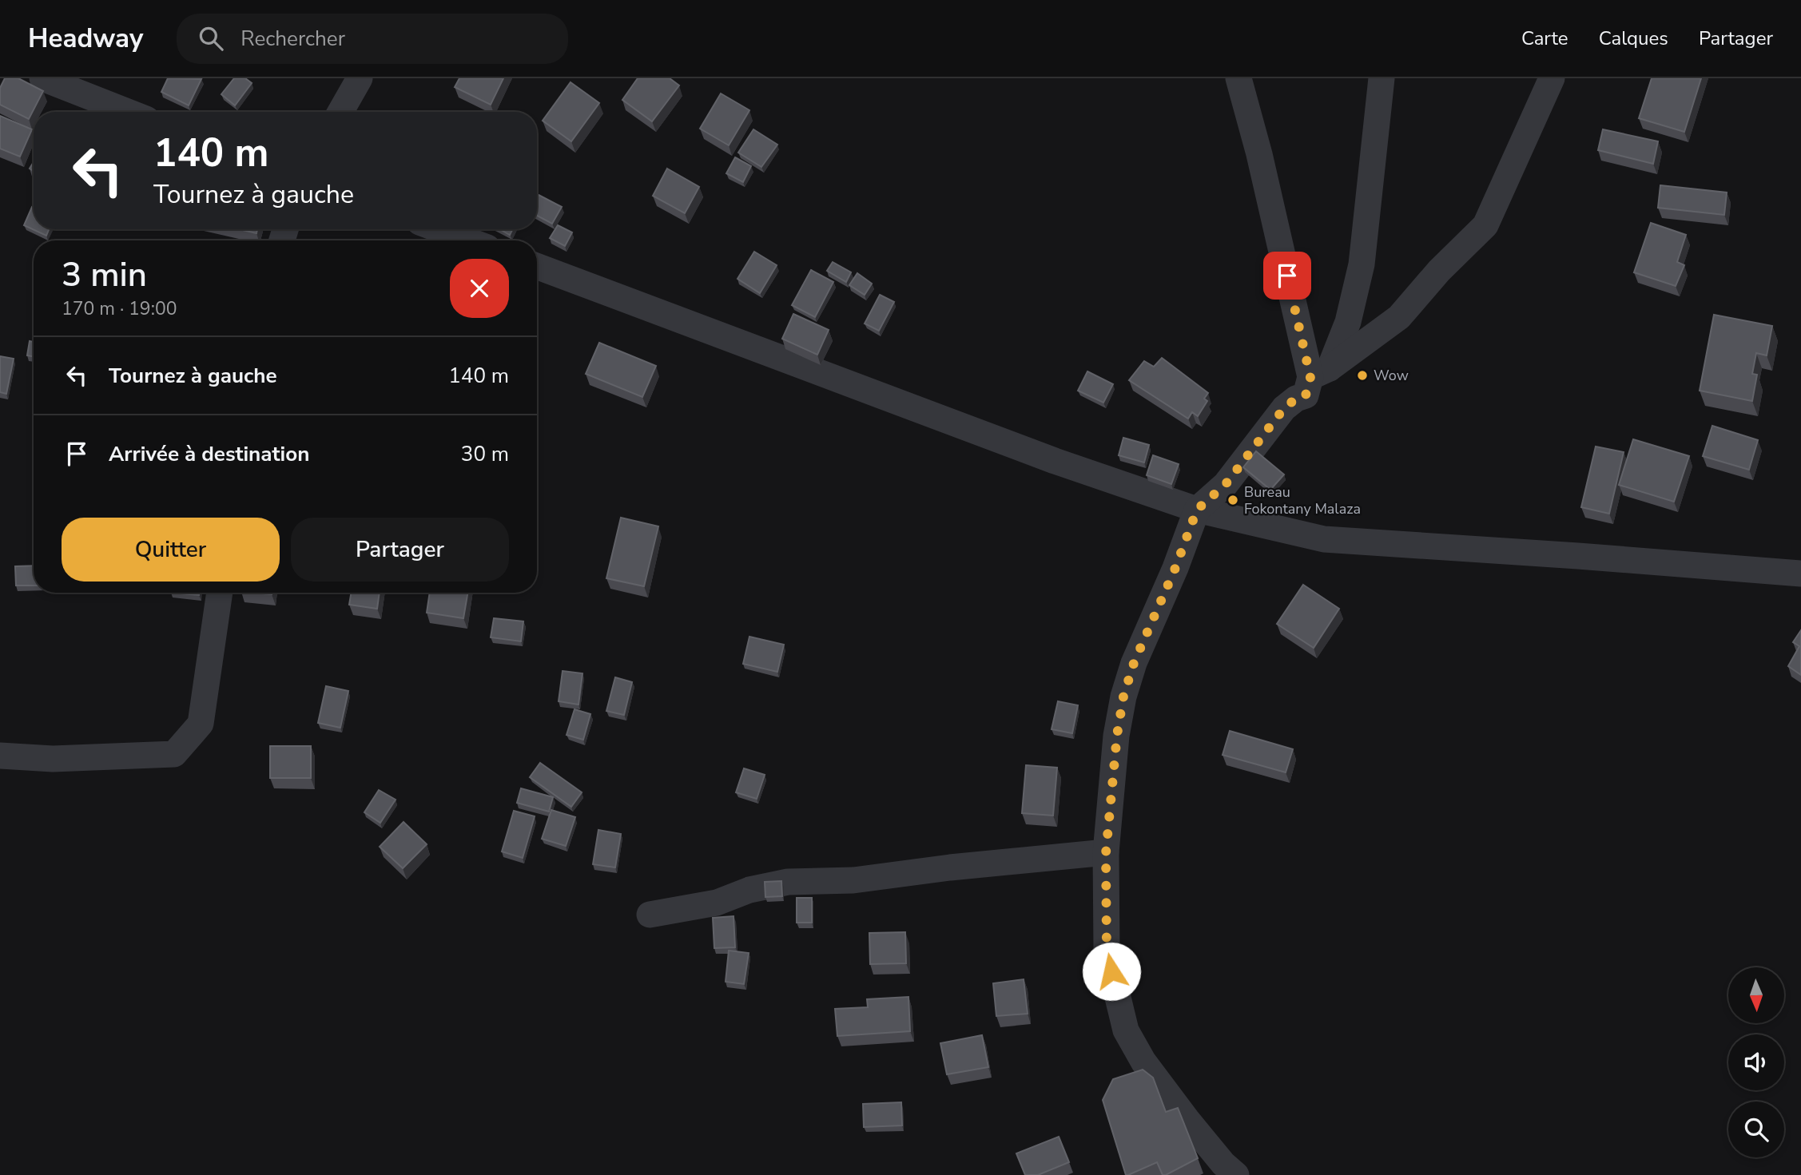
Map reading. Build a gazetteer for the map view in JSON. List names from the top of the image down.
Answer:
{
  "places": ["Wow", "Bureau Fokontany Malaza"],
  "north": "bottom",
  "page": {
    "header": "Headway",
    "search": "Rechercher",
    "nav": ["Carte", "Calques", "Partager"],
    "turn": ["140 m", "Tournez à gauche"],
    "heading": ["3 min", "170 m · 19:00"],
    "list": [
      {
        "name": "Tournez à gauche",
        "value": "140 m"
      },
      {
        "name": "Arrivée à destination",
        "value": "30 m"
      }
    ],
    "buttons": ["Quitter", "Partager"]
  }
}
